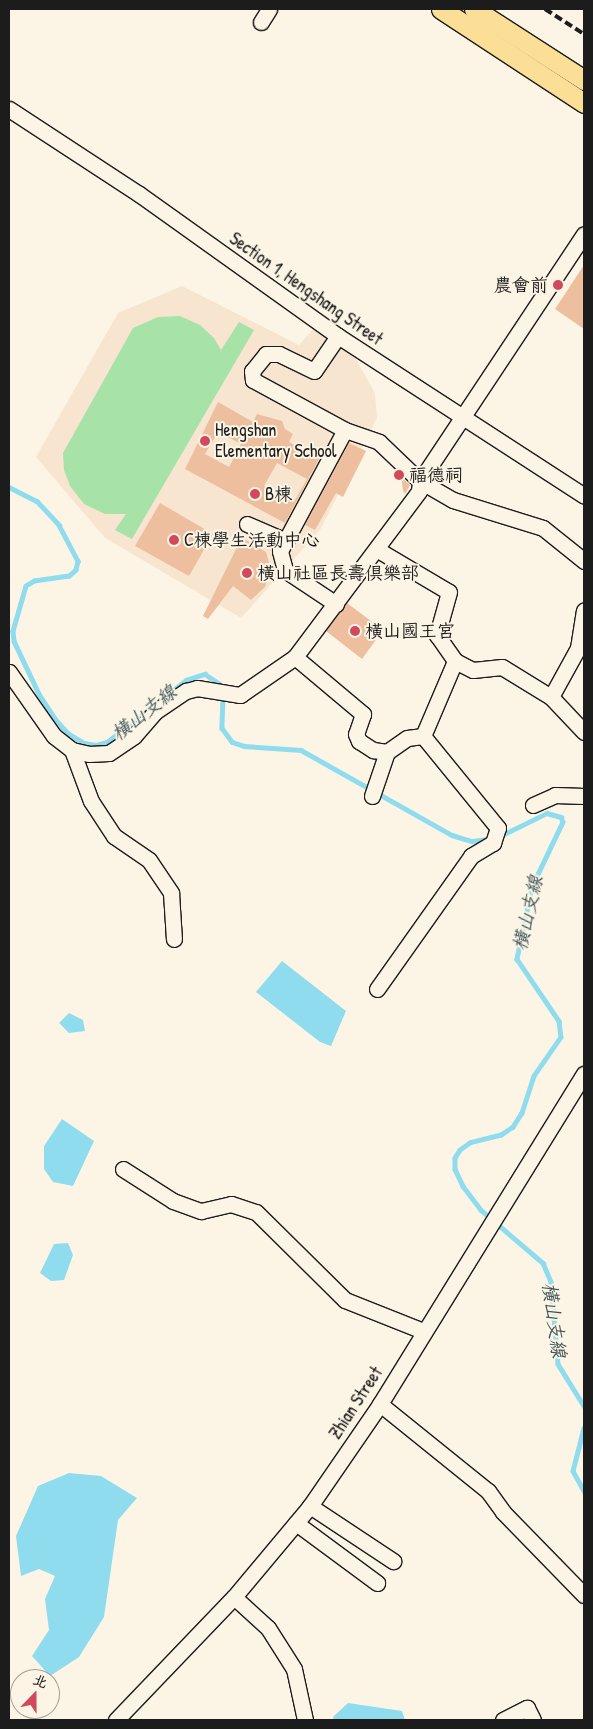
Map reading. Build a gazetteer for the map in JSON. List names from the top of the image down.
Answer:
{
  "streets": {
    "street": ["Section 1, Hengshang Street", "Zhian Street"]
  },
  "water": ["橫山支線"],
  "places": [
    "農會前",
    "Hengshan Elementary School",
    "福德祠",
    "B棟",
    "C棟學生活動中心",
    "橫山社區長壽俱樂部",
    "橫山國王宮"
  ],
  "north": "top"
}
